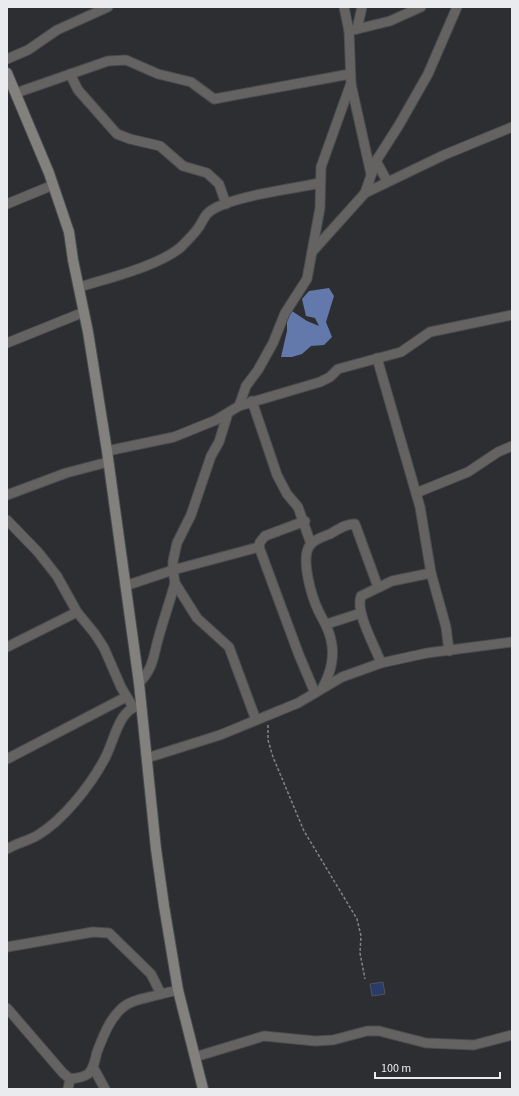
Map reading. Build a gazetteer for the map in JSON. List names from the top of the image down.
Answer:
{
  "scale_bar": "100 m"
}
